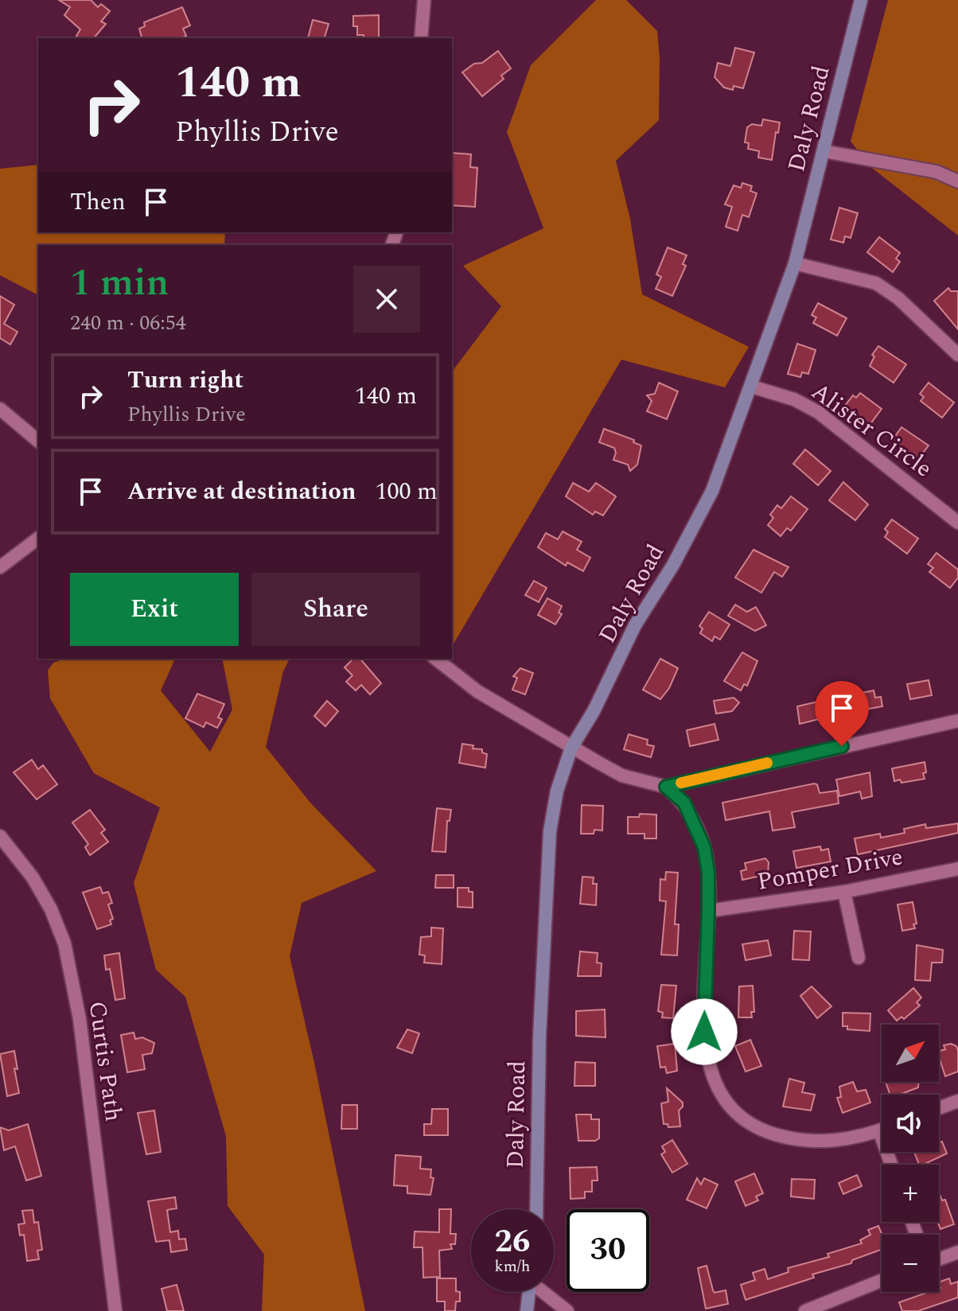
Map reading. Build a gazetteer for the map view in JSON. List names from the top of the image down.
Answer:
{
  "streets": {
    "street": [
      "Daly Road",
      "Alister Circle",
      "Pomper Drive",
      "Curtis Path"
    ]
  },
  "crossings": [
    ["Daly Road", "Alister Circle"]
  ],
  "north": "top right",
  "page": {
    "turn": ["140 m", "Phyllis Drive"],
    "then": "Then",
    "heading": ["1 min", "240 m · 06:54"],
    "list": [
      {
        "name": "Turn right",
        "note": "Phyllis Drive",
        "value": "140 m"
      },
      {
        "name": "Arrive at destination",
        "value": "100 m"
      }
    ],
    "buttons": ["Exit", "Share"],
    "map_buttons": ["+", "−"],
    "speed": "26 km/h",
    "limit": "30"
  }
}
